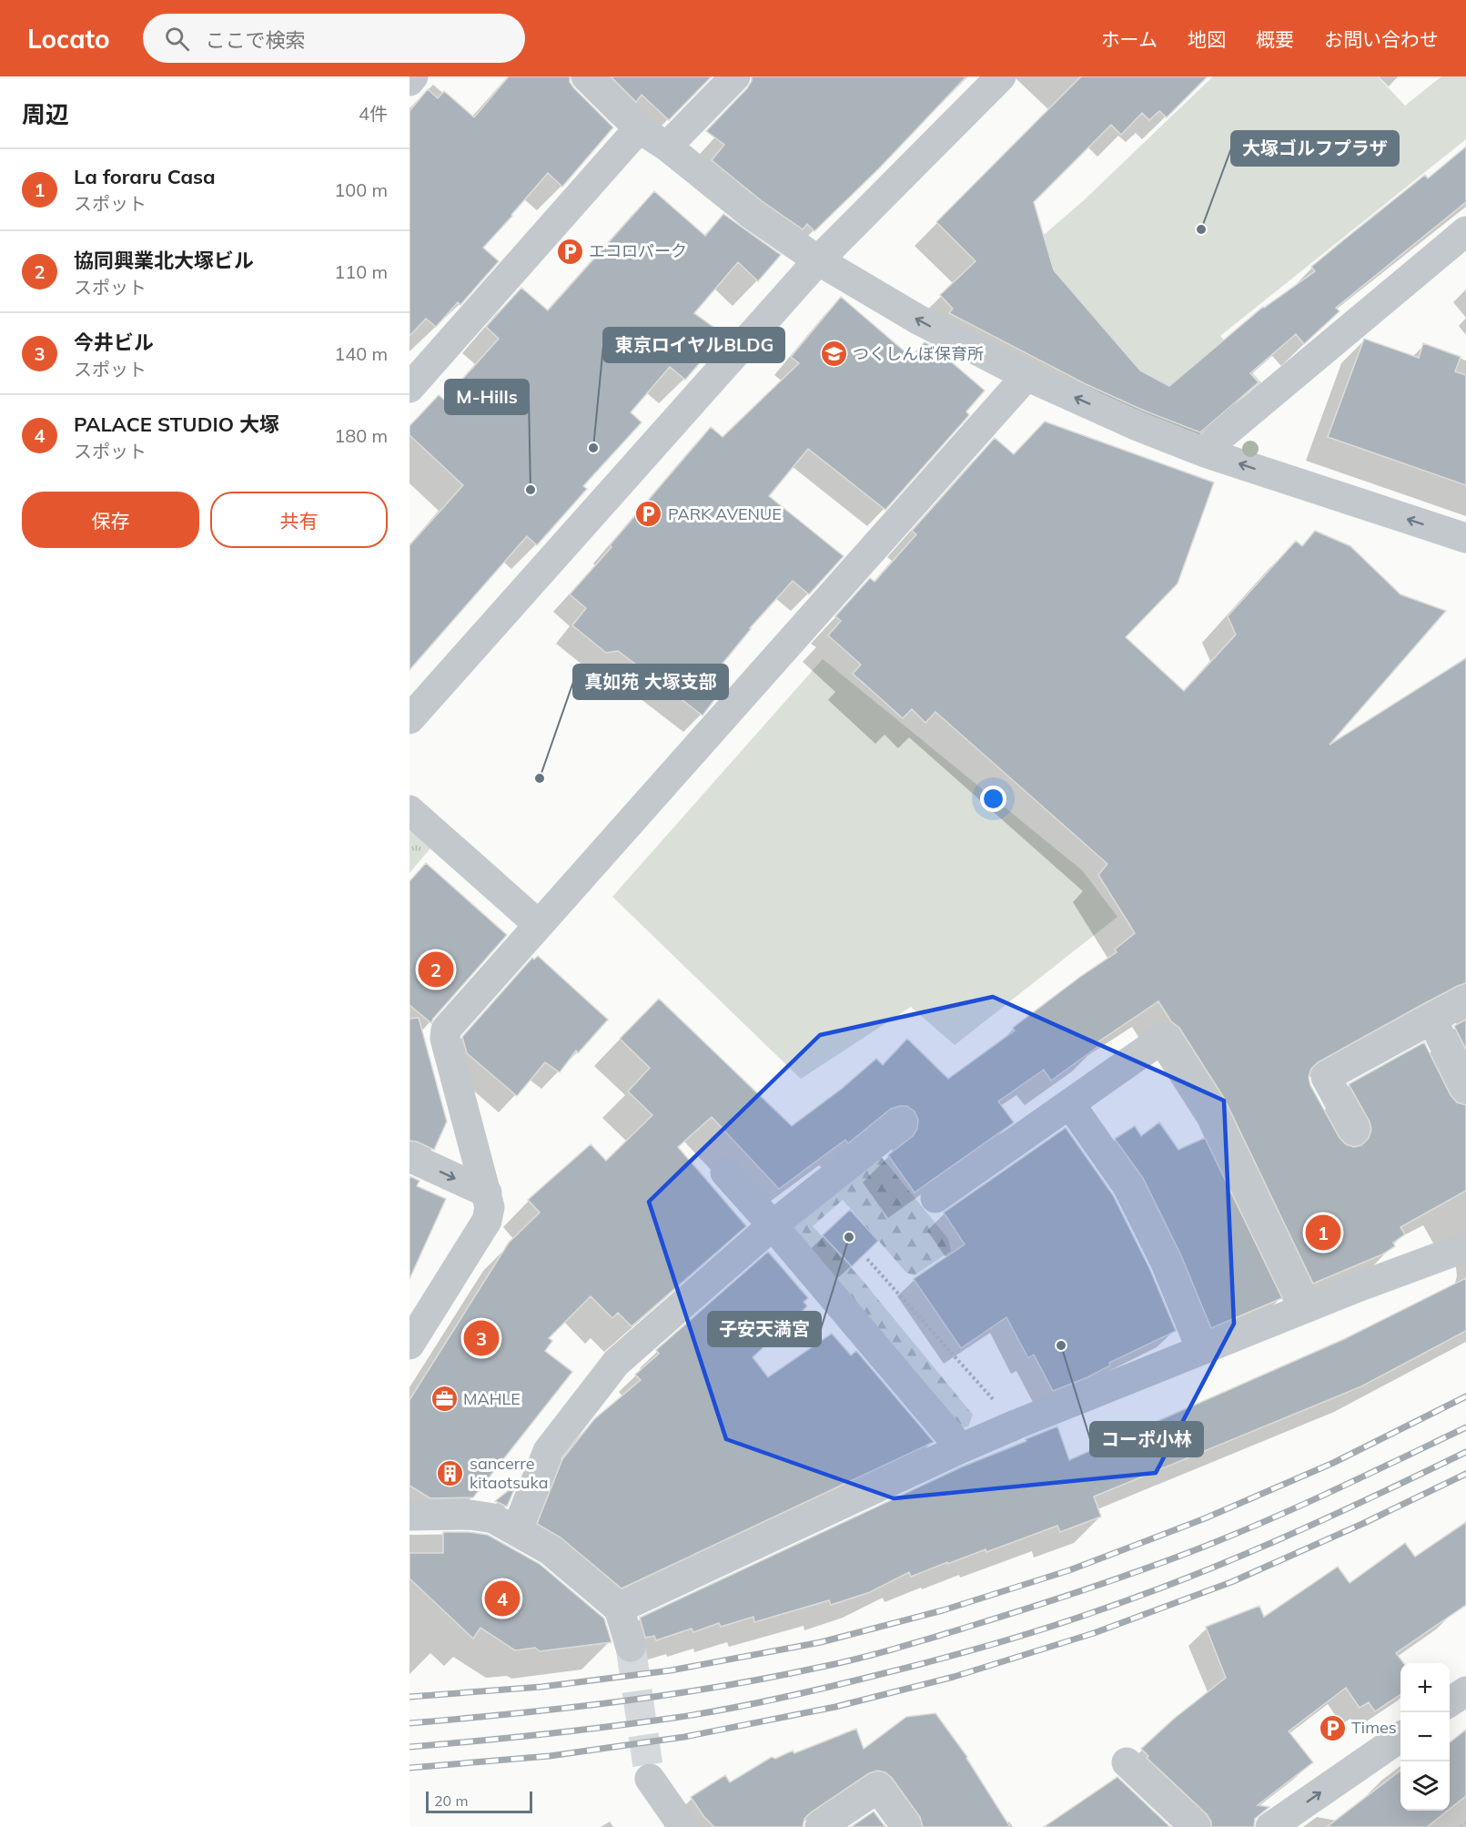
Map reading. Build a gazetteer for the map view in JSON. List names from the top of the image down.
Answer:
{
  "places": {
    "other": [
      "大塚ゴルフプラザ",
      "東京ロイヤルBLDG",
      "M-Hills",
      "真如苑 大塚支部",
      "子安天満宮",
      "コーポ小林"
    ],
    "parking": ["エコロパーク", "PARK AVENUE", "Times"],
    "school or university": ["つくしんぼ保育所"],
    "office": ["MAHLE"],
    "building": ["sancerre kitaotsuka"]
  },
  "scale_bar": "20 m",
  "page": {
    "header": "Locato",
    "search": "ここで検索",
    "nav": [
      "ホーム",
      "地図",
      "概要",
      "お問い合わせ"
    ],
    "heading": ["周辺", "4件"],
    "list": [
      {
        "mark": "1",
        "name": "La foraru Casa",
        "note": "スポット",
        "value": "100 m"
      },
      {
        "mark": "2",
        "name": "協同興業北大塚ビル",
        "note": "スポット",
        "value": "110 m"
      },
      {
        "mark": "3",
        "name": "今井ビル",
        "note": "スポット",
        "value": "140 m"
      },
      {
        "mark": "4",
        "name": "PALACE STUDIO 大塚",
        "note": "スポット",
        "value": "180 m"
      }
    ],
    "buttons": ["保存", "共有"],
    "pins": [
      "2",
      "1",
      "3",
      "4"
    ],
    "map_buttons": ["+", "−"],
    "scale": "20 m"
  }
}
